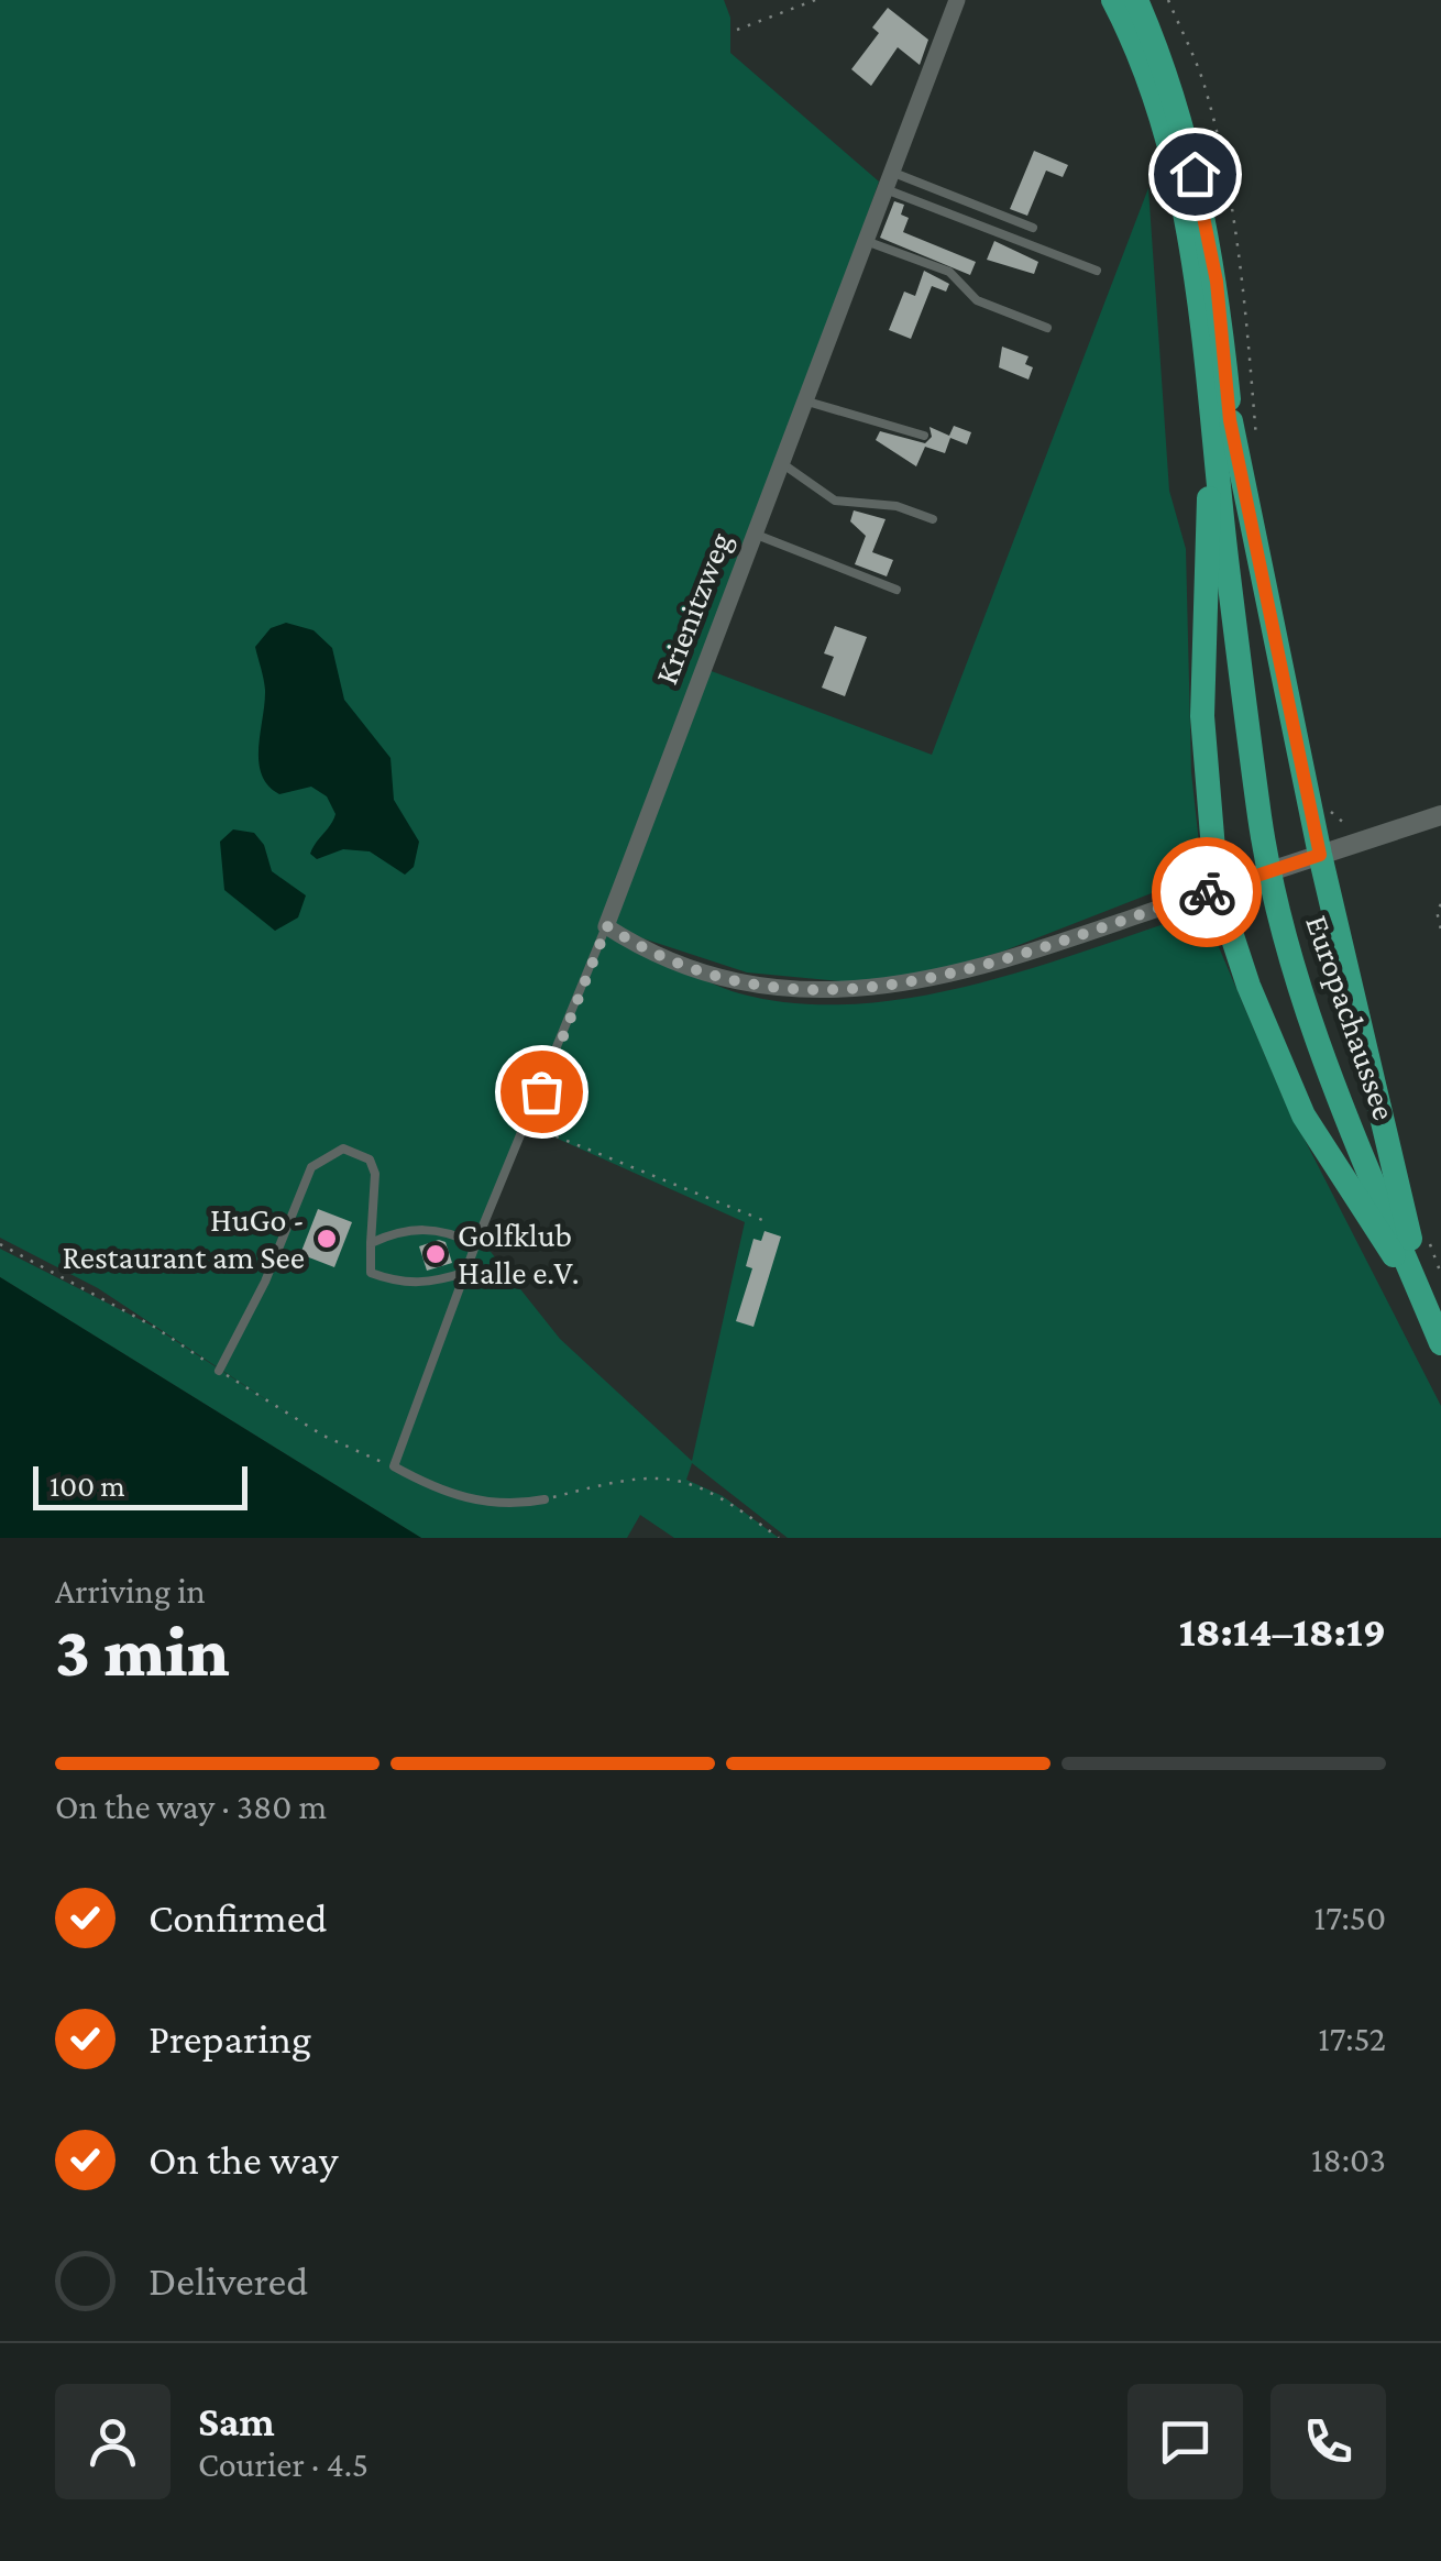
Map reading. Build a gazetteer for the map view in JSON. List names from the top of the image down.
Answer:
{
  "streets": {
    "main road": ["Europachaussee"],
    "street": ["Krienitzweg"]
  },
  "places": ["HuGo - Restaurant am See", "Golfklub Halle e.V."],
  "scale_bar": "100 m",
  "page": {
    "scale": "100 m",
    "heading": ["3 min", "Arriving in", "18:14–18:19"],
    "panel": ["Sam", "Courier · 4.5"],
    "bar": "On the way · 380 m",
    "list": [
      ["Confirmed", "17:50"],
      ["Preparing", "17:52"],
      ["On the way", "18:03"],
      "Delivered"
    ]
  }
}
